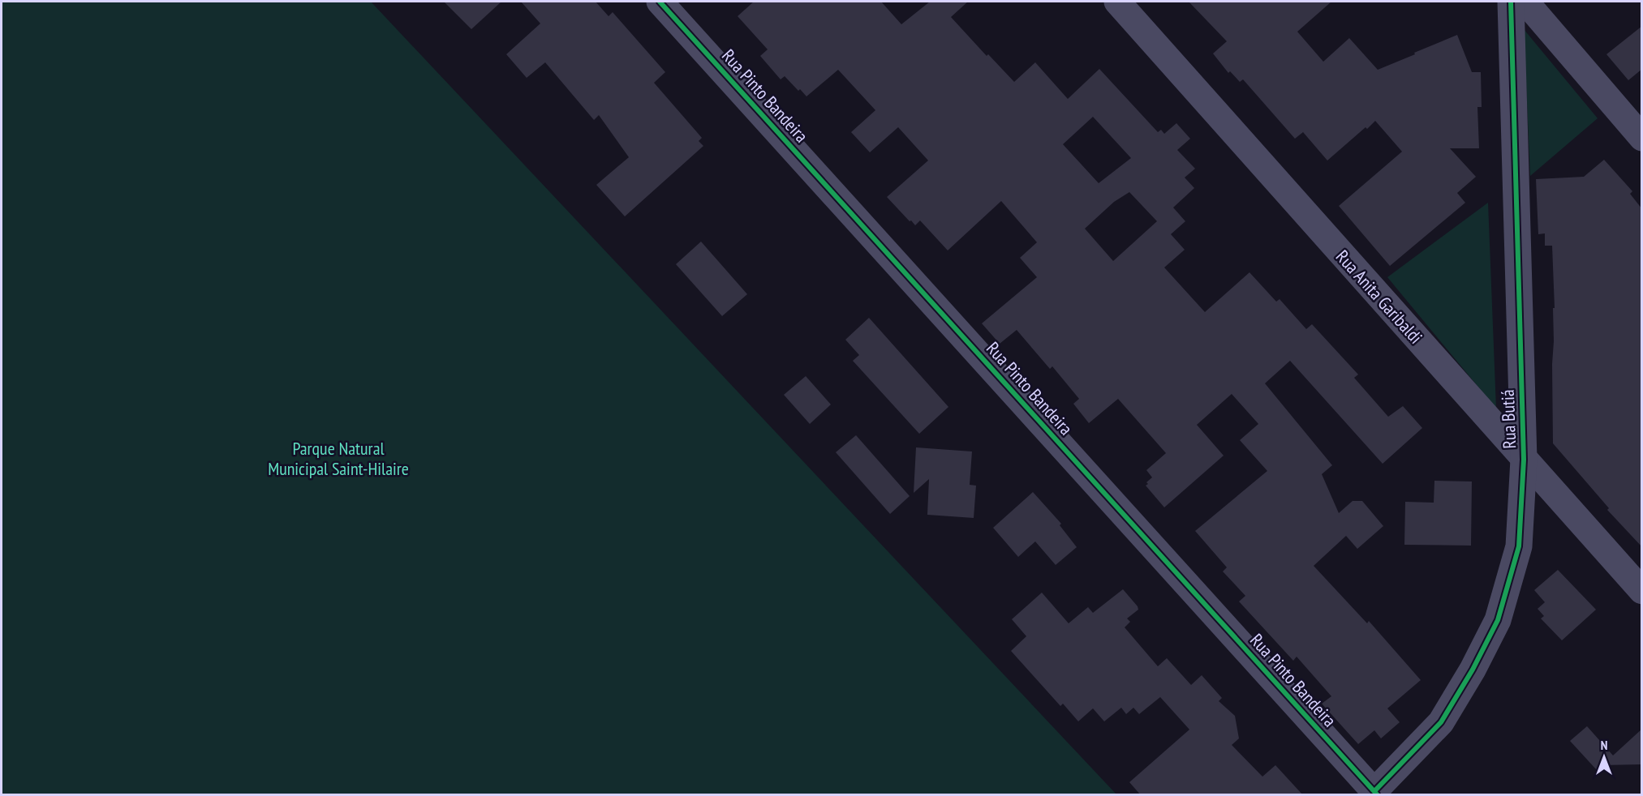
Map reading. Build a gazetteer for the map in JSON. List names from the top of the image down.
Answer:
{
  "streets": {
    "street": ["Rua Pinto Bandeira", "Rua Anita Garibaldi", "Rua Butiá"]
  },
  "crossings": [
    ["Rua Pinto Bandeira", "Rua Butiá"],
    ["Rua Anita Garibaldi", "Rua Butiá"]
  ],
  "parks": ["Parque Natural Municipal Saint-Hilaire"],
  "north": "top"
}
